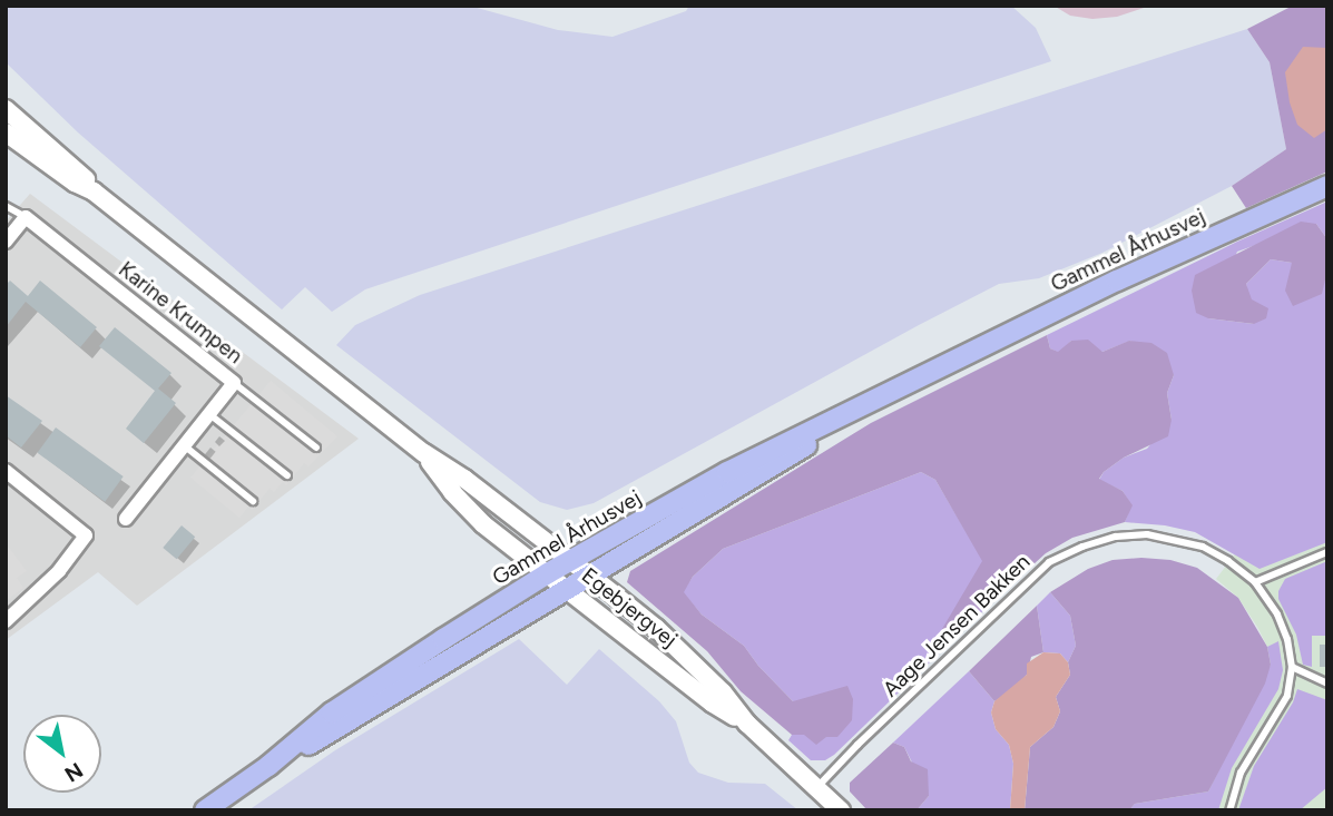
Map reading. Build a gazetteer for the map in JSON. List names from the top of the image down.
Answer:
{
  "streets": {
    "main road": ["Gammel Århusvej"],
    "street": ["Karine Krumpen", "Egebjergvej"],
    "lane": ["Aage Jensen Bakken"]
  },
  "crossings": [
    ["Gammel Århusvej", "Egebjergvej"],
    ["Egebjergvej", "Aage Jensen Bakken"]
  ],
  "north": "bottom right"
}
